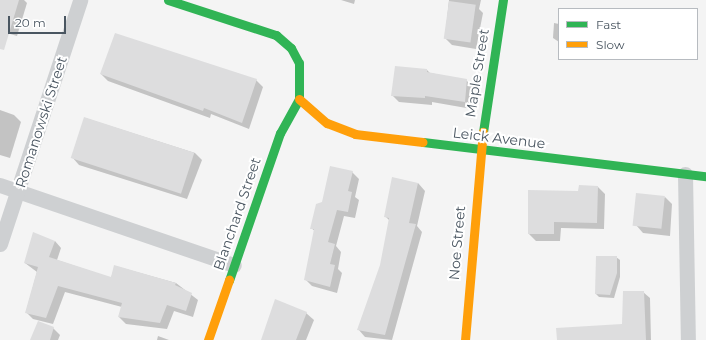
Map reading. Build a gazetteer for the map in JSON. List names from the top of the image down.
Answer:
{
  "streets": {
    "street": [
      "Maple Street",
      "Romanowski Street",
      "Leick Avenue",
      "Blanchard Street",
      "Noe Street"
    ]
  },
  "crossings": [
    ["Maple Street", "Leick Avenue"],
    ["Maple Street", "Noe Street"],
    ["Leick Avenue", "Blanchard Street"],
    ["Leick Avenue", "Noe Street"]
  ],
  "legend": ["Fast", "Slow"],
  "scale_bar": "20 m"
}
